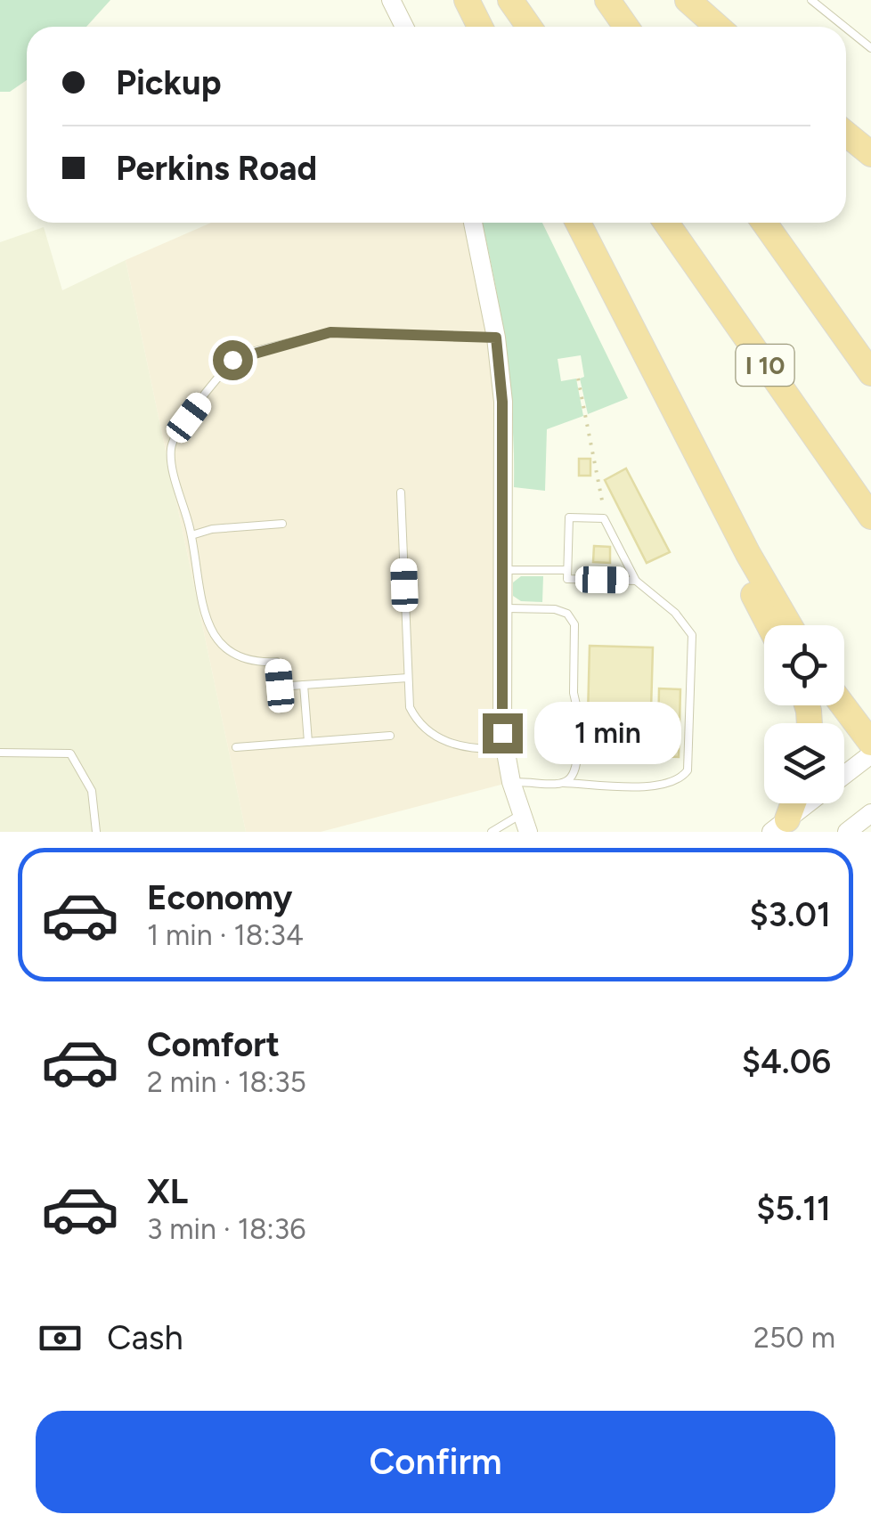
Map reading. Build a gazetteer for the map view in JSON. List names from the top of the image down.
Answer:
{
  "streets": {
    "highway": ["I 10"]
  },
  "page": {
    "banner": ["Pickup", "Perkins Road"],
    "bubble": "1 min",
    "list": [
      {
        "name": "Economy",
        "note": "1 min · 18:34",
        "value": "$3.01"
      },
      {
        "name": "Comfort",
        "note": "2 min · 18:35",
        "value": "$4.06"
      },
      {
        "name": "XL",
        "note": "3 min · 18:36",
        "value": "$5.11"
      }
    ],
    "pay": ["Cash", "250 m"],
    "buttons": "Confirm"
  }
}
